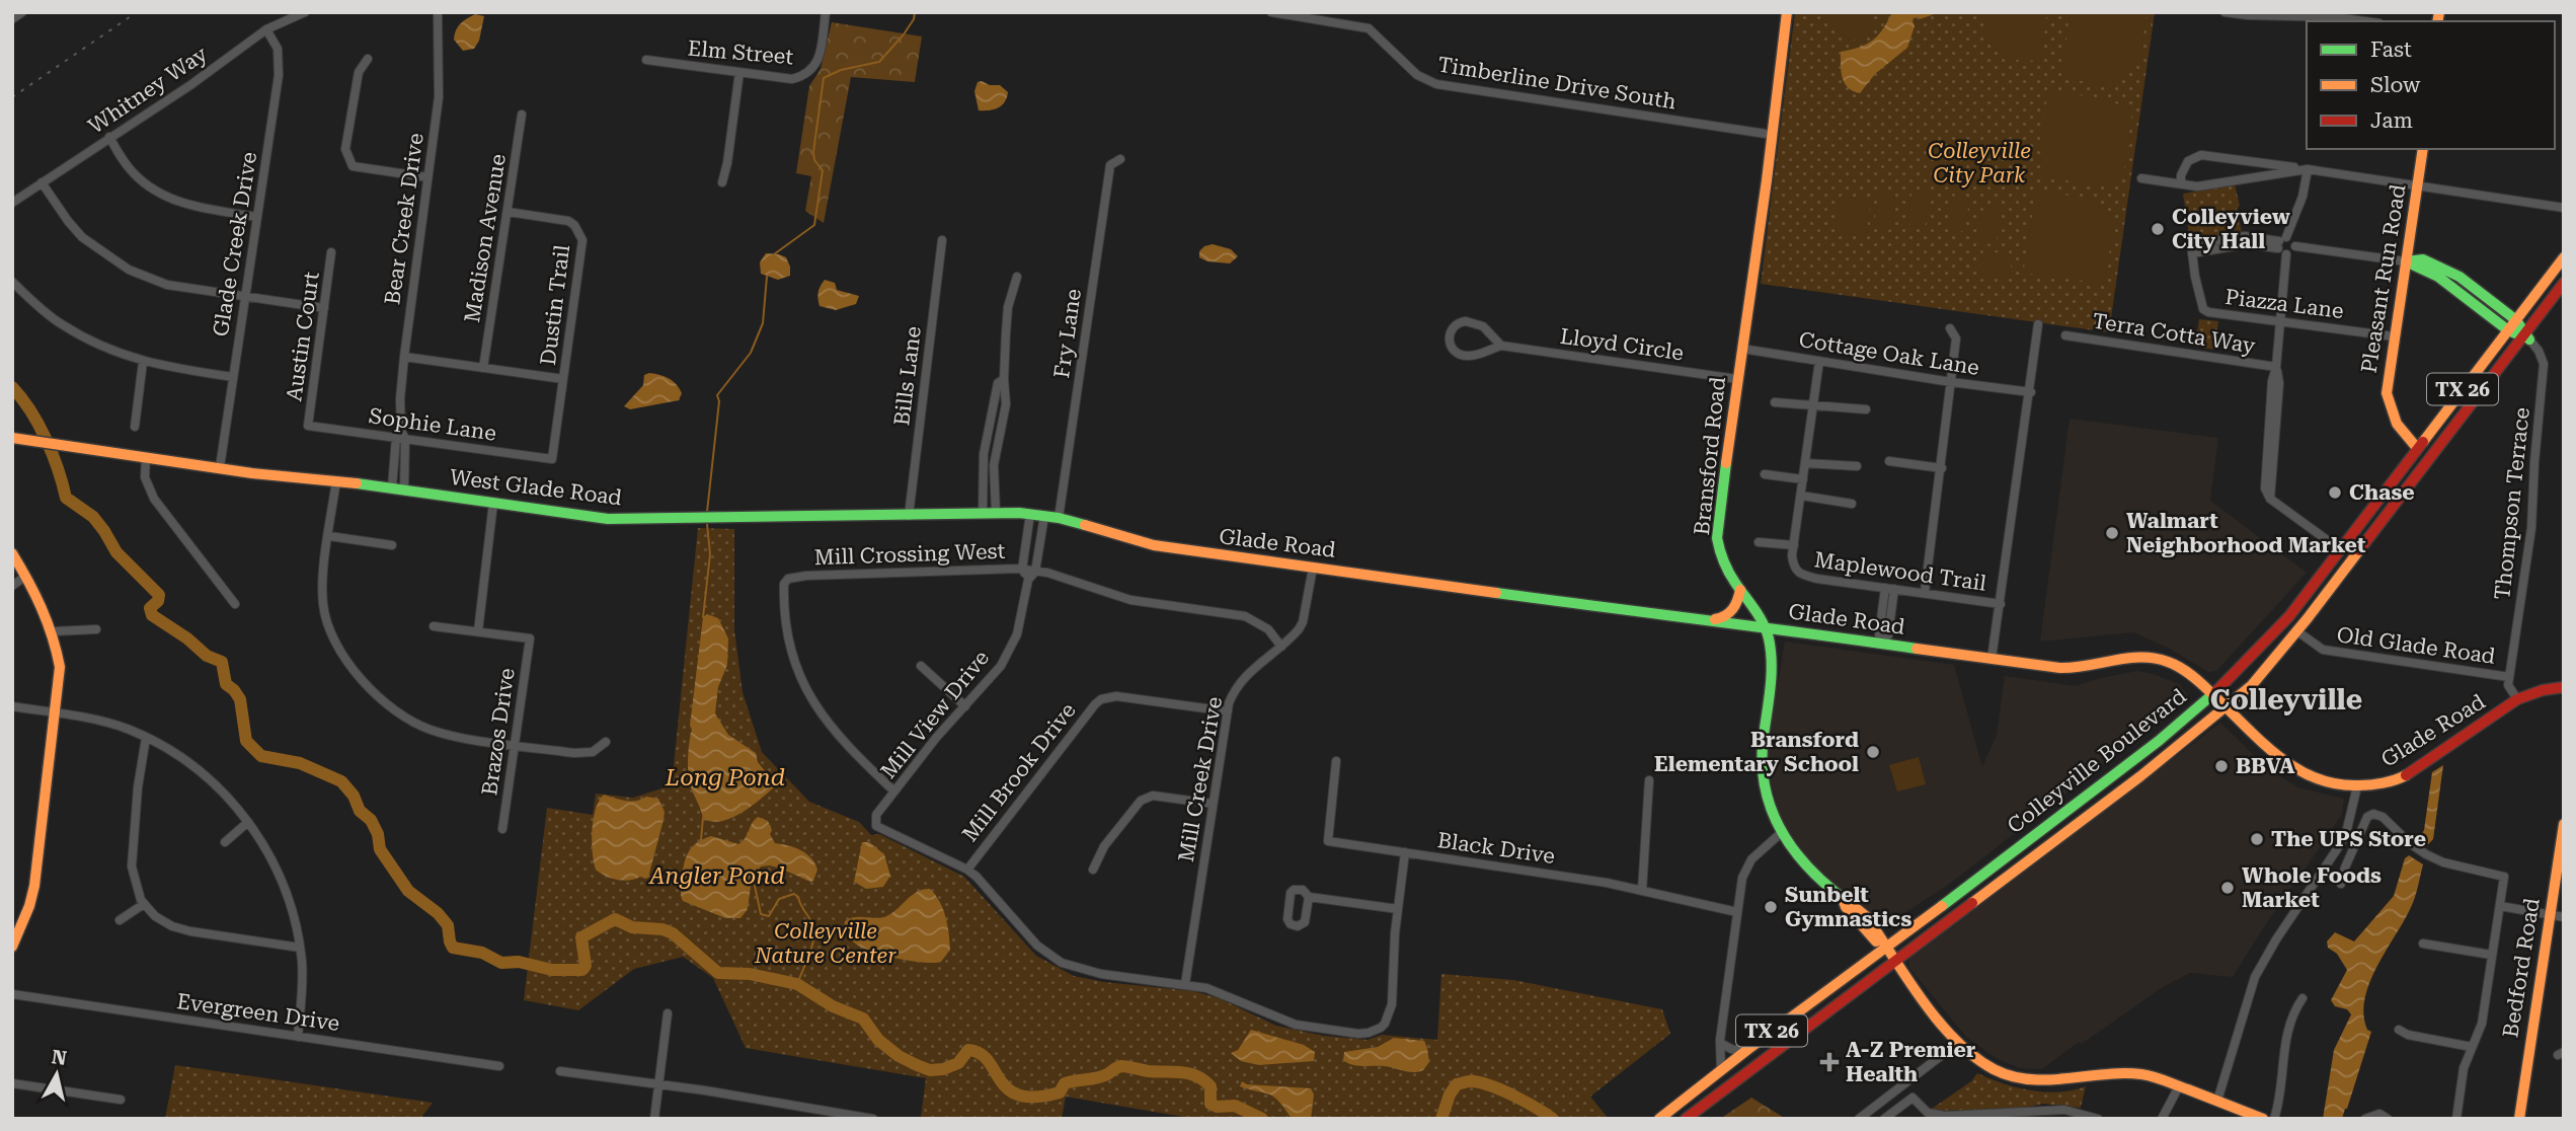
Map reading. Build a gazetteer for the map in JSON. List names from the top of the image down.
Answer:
{
  "streets": {
    "main road": [
      "Pleasant Run Road",
      "TX 26",
      "Bransford Road",
      "West Glade Road",
      "Glade Road",
      "Colleyville Boulevard",
      "Bedford Road"
    ],
    "street": [
      "Elm Street",
      "Timberline Drive South",
      "Whitney Way",
      "Bear Creek Drive",
      "Madison Avenue",
      "Glade Creek Drive",
      "Piazza Lane",
      "Dustin Trail",
      "Fry Lane",
      "Terra Cotta Way",
      "Austin Court",
      "Lloyd Circle",
      "Cottage Oak Lane",
      "Bills Lane",
      "Sophie Lane",
      "Thompson Terrace",
      "Mill Crossing West",
      "Maplewood Trail",
      "Old Glade Road",
      "Mill View Drive",
      "Brazos Drive",
      "Mill Brook Drive",
      "Mill Creek Drive",
      "Black Drive",
      "Evergreen Drive"
    ]
  },
  "crossings": [
    ["Timberline Drive South", "Bransford Road"],
    ["Whitney Way", "Glade Creek Drive"],
    ["Bear Creek Drive", "Sophie Lane"],
    ["Bear Creek Drive", "West Glade Road"],
    ["Madison Avenue", "Dustin Trail"],
    ["Glade Creek Drive", "West Glade Road"],
    ["Pleasant Run Road", "Piazza Lane"],
    ["Pleasant Run Road", "Colleyville Boulevard"],
    ["Dustin Trail", "Sophie Lane"],
    ["Fry Lane", "West Glade Road"],
    ["Fry Lane", "Glade Road"],
    ["Austin Court", "Sophie Lane"],
    ["Lloyd Circle", "Bransford Road"],
    ["Cottage Oak Lane", "Bransford Road"],
    ["Cottage Oak Lane", "Maplewood Trail"],
    ["Bills Lane", "West Glade Road"],
    ["Bransford Road", "Glade Road"],
    ["Bransford Road", "Colleyville Boulevard"],
    ["West Glade Road", "Glade Road"],
    ["West Glade Road", "Mill View Drive"],
    ["Thompson Terrace", "Old Glade Road"],
    ["Thompson Terrace", "Colleyville Boulevard"],
    ["Glade Road", "Old Glade Road"],
    ["Glade Road", "Colleyville Boulevard"],
    ["Glade Road", "Mill Creek Drive"],
    ["Mill Crossing West", "Mill View Drive"],
    ["Old Glade Road", "Colleyville Boulevard"],
    ["Mill View Drive", "Mill Brook Drive"],
    ["Mill Brook Drive", "Mill Creek Drive"]
  ],
  "districts": ["Colleyville"],
  "water": ["Long Pond", "Angler Pond"],
  "parks": ["Colleyville City Park", "Colleyville Nature Center"],
  "places": {
    "other": [
      "Colleyview City Hall",
      "Chase",
      "Walmart Neighborhood Market",
      "Bransford Elementary School",
      "BBVA",
      "The UPS Store",
      "Whole Foods Market",
      "Sunbelt Gymnastics"
    ],
    "health": ["A-Z Premier Health"]
  },
  "legend": ["Fast", "Slow", "Jam"],
  "north": "top"
}
